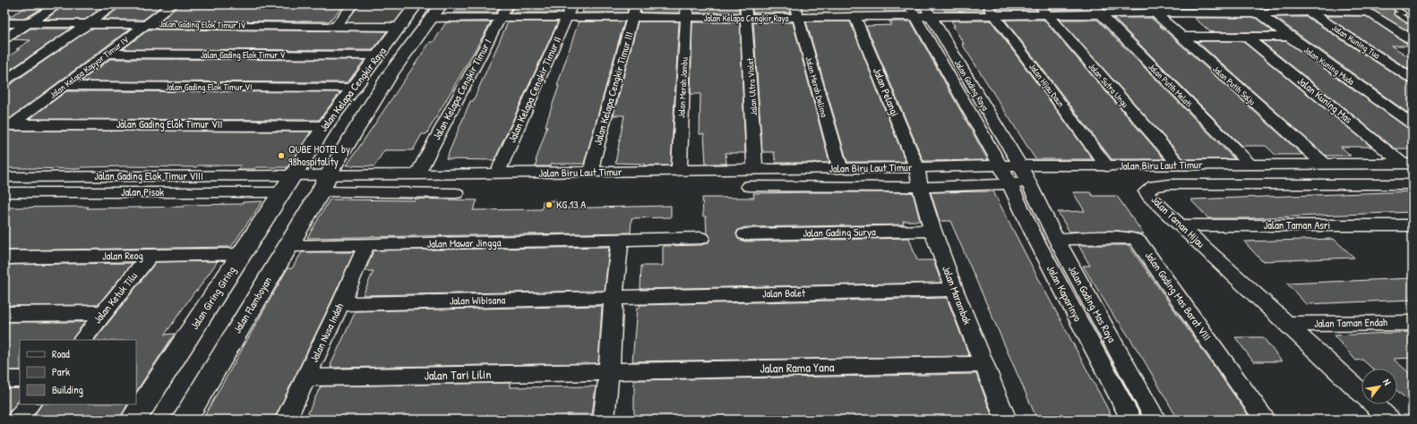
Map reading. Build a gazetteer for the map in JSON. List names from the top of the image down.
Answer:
{
  "streets": {
    "street": [
      "Jalan Kelapa Cengkir Raya",
      "Jalan Gading Elok Timur IV",
      "Jalan Kuning Tua",
      "Jalan Gading Elok Timur V",
      "Jalan Kuning Muda",
      "Jalan Kelapa Kopyor Timur IV",
      "Jalan Gading Raya",
      "Jalan Hijau Daun",
      "Jalan Sutra Ungu",
      "Jalan Putih Melati",
      "Jalan Putih Salju",
      "Jalan Gading Elok Timur VI",
      "Jalan Ultra Violet",
      "Jalan Merah Delima",
      "Jalan Merah Jambu",
      "Jalan Kelapa Cengkir Timur III",
      "Jalan Kelapa Cengkir Timur I",
      "Jalan Kelapa Cengkir Timur II",
      "Jalan Pelangi",
      "Jalan Kuning Mas",
      "Jalan Gading Elok Timur VII",
      "Jalan Biru Laut Timur",
      "Jalan Gading Elok Timur VIII",
      "Jalan Pisok",
      "Jalan Taman Hijau",
      "Jalan Taman Asri",
      "Jalan Gading Surya",
      "Jalan Mawar Jingga",
      "Jalan Reog",
      "Jalan Balet",
      "Jalan Kaparinyo",
      "Jalan Marambak",
      "Jalan Gading Mas Barat VIII",
      "Jalan Ketuk Tilu",
      "Jalan Giring Giring",
      "Jalan Wibisana",
      "Jalan Gading Mas Raya",
      "Jalan Flamboyan",
      "Jalan Taman Endah",
      "Jalan Nusa Indah",
      "Jalan Rama Yana",
      "Jalan Tari Lilin"
    ]
  },
  "crossings": [
    ["Jalan Kelapa Cengkir Raya", "Jalan Gading Elok Timur IV"],
    ["Jalan Kelapa Cengkir Raya", "Jalan Kuning Tua"],
    ["Jalan Kelapa Cengkir Raya", "Jalan Gading Elok Timur V"],
    ["Jalan Kelapa Cengkir Raya", "Jalan Kuning Muda"],
    ["Jalan Kelapa Cengkir Raya", "Jalan Gading Raya"],
    ["Jalan Kelapa Cengkir Raya", "Jalan Hijau Daun"],
    ["Jalan Kelapa Cengkir Raya", "Jalan Sutra Ungu"],
    ["Jalan Kelapa Cengkir Raya", "Jalan Putih Melati"],
    ["Jalan Kelapa Cengkir Raya", "Jalan Putih Salju"],
    ["Jalan Kelapa Cengkir Raya", "Jalan Gading Elok Timur VI"],
    ["Jalan Kelapa Cengkir Raya", "Jalan Ultra Violet"],
    ["Jalan Kelapa Cengkir Raya", "Jalan Merah Delima"],
    ["Jalan Kelapa Cengkir Raya", "Jalan Merah Jambu"],
    ["Jalan Kelapa Cengkir Raya", "Jalan Kelapa Cengkir Timur III"],
    ["Jalan Kelapa Cengkir Raya", "Jalan Kelapa Cengkir Timur I"],
    ["Jalan Kelapa Cengkir Raya", "Jalan Kelapa Cengkir Timur II"],
    ["Jalan Kelapa Cengkir Raya", "Jalan Pelangi"],
    ["Jalan Kelapa Cengkir Raya", "Jalan Gading Elok Timur VII"],
    ["Jalan Kelapa Cengkir Raya", "Jalan Biru Laut Timur"],
    ["Jalan Kelapa Cengkir Raya", "Jalan Gading Elok Timur VIII"],
    ["Jalan Kelapa Cengkir Raya", "Jalan Pisok"],
    ["Jalan Kelapa Cengkir Raya", "Jalan Giring Giring"],
    ["Jalan Kelapa Cengkir Raya", "Jalan Flamboyan"],
    ["Jalan Gading Elok Timur IV", "Jalan Kelapa Kopyor Timur IV"],
    ["Jalan Gading Elok Timur V", "Jalan Kelapa Kopyor Timur IV"],
    ["Jalan Kelapa Kopyor Timur IV", "Jalan Gading Elok Timur VI"],
    ["Jalan Kelapa Kopyor Timur IV", "Jalan Gading Elok Timur VII"],
    ["Jalan Gading Raya", "Jalan Biru Laut Timur"],
    ["Jalan Gading Raya", "Jalan Kaparinyo"],
    ["Jalan Gading Raya", "Jalan Gading Mas Raya"],
    ["Jalan Hijau Daun", "Jalan Biru Laut Timur"],
    ["Jalan Sutra Ungu", "Jalan Biru Laut Timur"],
    ["Jalan Putih Melati", "Jalan Biru Laut Timur"],
    ["Jalan Putih Salju", "Jalan Biru Laut Timur"],
    ["Jalan Ultra Violet", "Jalan Biru Laut Timur"],
    ["Jalan Merah Delima", "Jalan Biru Laut Timur"],
    ["Jalan Merah Jambu", "Jalan Biru Laut Timur"],
    ["Jalan Kelapa Cengkir Timur III", "Jalan Biru Laut Timur"],
    ["Jalan Kelapa Cengkir Timur I", "Jalan Biru Laut Timur"],
    ["Jalan Kelapa Cengkir Timur II", "Jalan Biru Laut Timur"],
    ["Jalan Pelangi", "Jalan Biru Laut Timur"],
    ["Jalan Pelangi", "Jalan Marambak"],
    ["Jalan Kuning Mas", "Jalan Biru Laut Timur"],
    ["Jalan Biru Laut Timur", "Jalan Kaparinyo"],
    ["Jalan Biru Laut Timur", "Jalan Marambak"],
    ["Jalan Biru Laut Timur", "Jalan Gading Mas Raya"],
    ["Jalan Biru Laut Timur", "Jalan Flamboyan"],
    ["Jalan Gading Elok Timur VIII", "Jalan Pisok"],
    ["Jalan Gading Elok Timur VIII", "Jalan Giring Giring"],
    ["Jalan Pisok", "Jalan Giring Giring"],
    ["Jalan Taman Hijau", "Jalan Taman Asri"],
    ["Jalan Taman Hijau", "Jalan Taman Endah"],
    ["Jalan Gading Surya", "Jalan Marambak"],
    ["Jalan Mawar Jingga", "Jalan Flamboyan"],
    ["Jalan Mawar Jingga", "Jalan Nusa Indah"],
    ["Jalan Reog", "Jalan Ketuk Tilu"],
    ["Jalan Reog", "Jalan Giring Giring"],
    ["Jalan Balet", "Jalan Marambak"],
    ["Jalan Balet", "Jalan Wibisana"],
    ["Jalan Marambak", "Jalan Rama Yana"],
    ["Jalan Gading Mas Barat VIII", "Jalan Gading Mas Raya"],
    ["Jalan Wibisana", "Jalan Nusa Indah"],
    ["Jalan Nusa Indah", "Jalan Tari Lilin"],
    ["Jalan Rama Yana", "Jalan Tari Lilin"]
  ],
  "places": ["QUBE HOTEL by 98hospitality", "KG 13 A"],
  "legend": ["Road", "Park", "Building"],
  "north": "top right"
}
